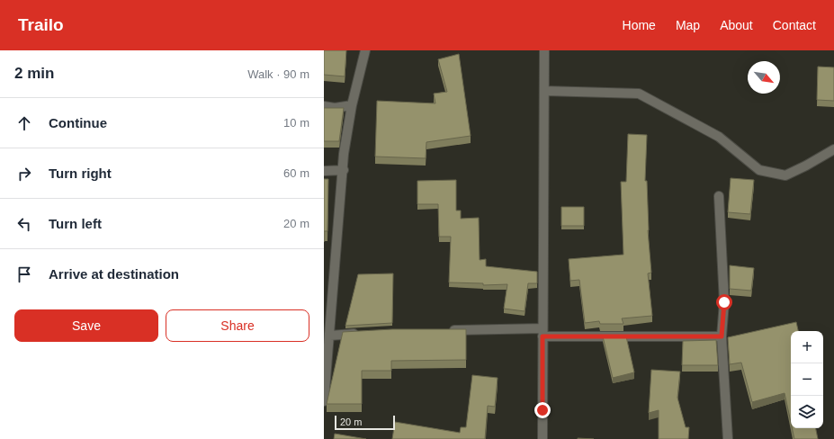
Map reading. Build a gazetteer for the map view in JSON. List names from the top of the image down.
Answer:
{
  "scale_bar": "20 m",
  "north": "bottom right",
  "page": {
    "header": "Trailo",
    "nav": [
      "Home",
      "Map",
      "About",
      "Contact"
    ],
    "heading": ["2 min", "Walk · 90 m"],
    "list": [
      ["Continue", "10 m"],
      ["Turn right", "60 m"],
      ["Turn left", "20 m"],
      "Arrive at destination"
    ],
    "buttons": ["Save", "Share"],
    "map_buttons": ["+", "−"],
    "scale": "20 m"
  }
}
